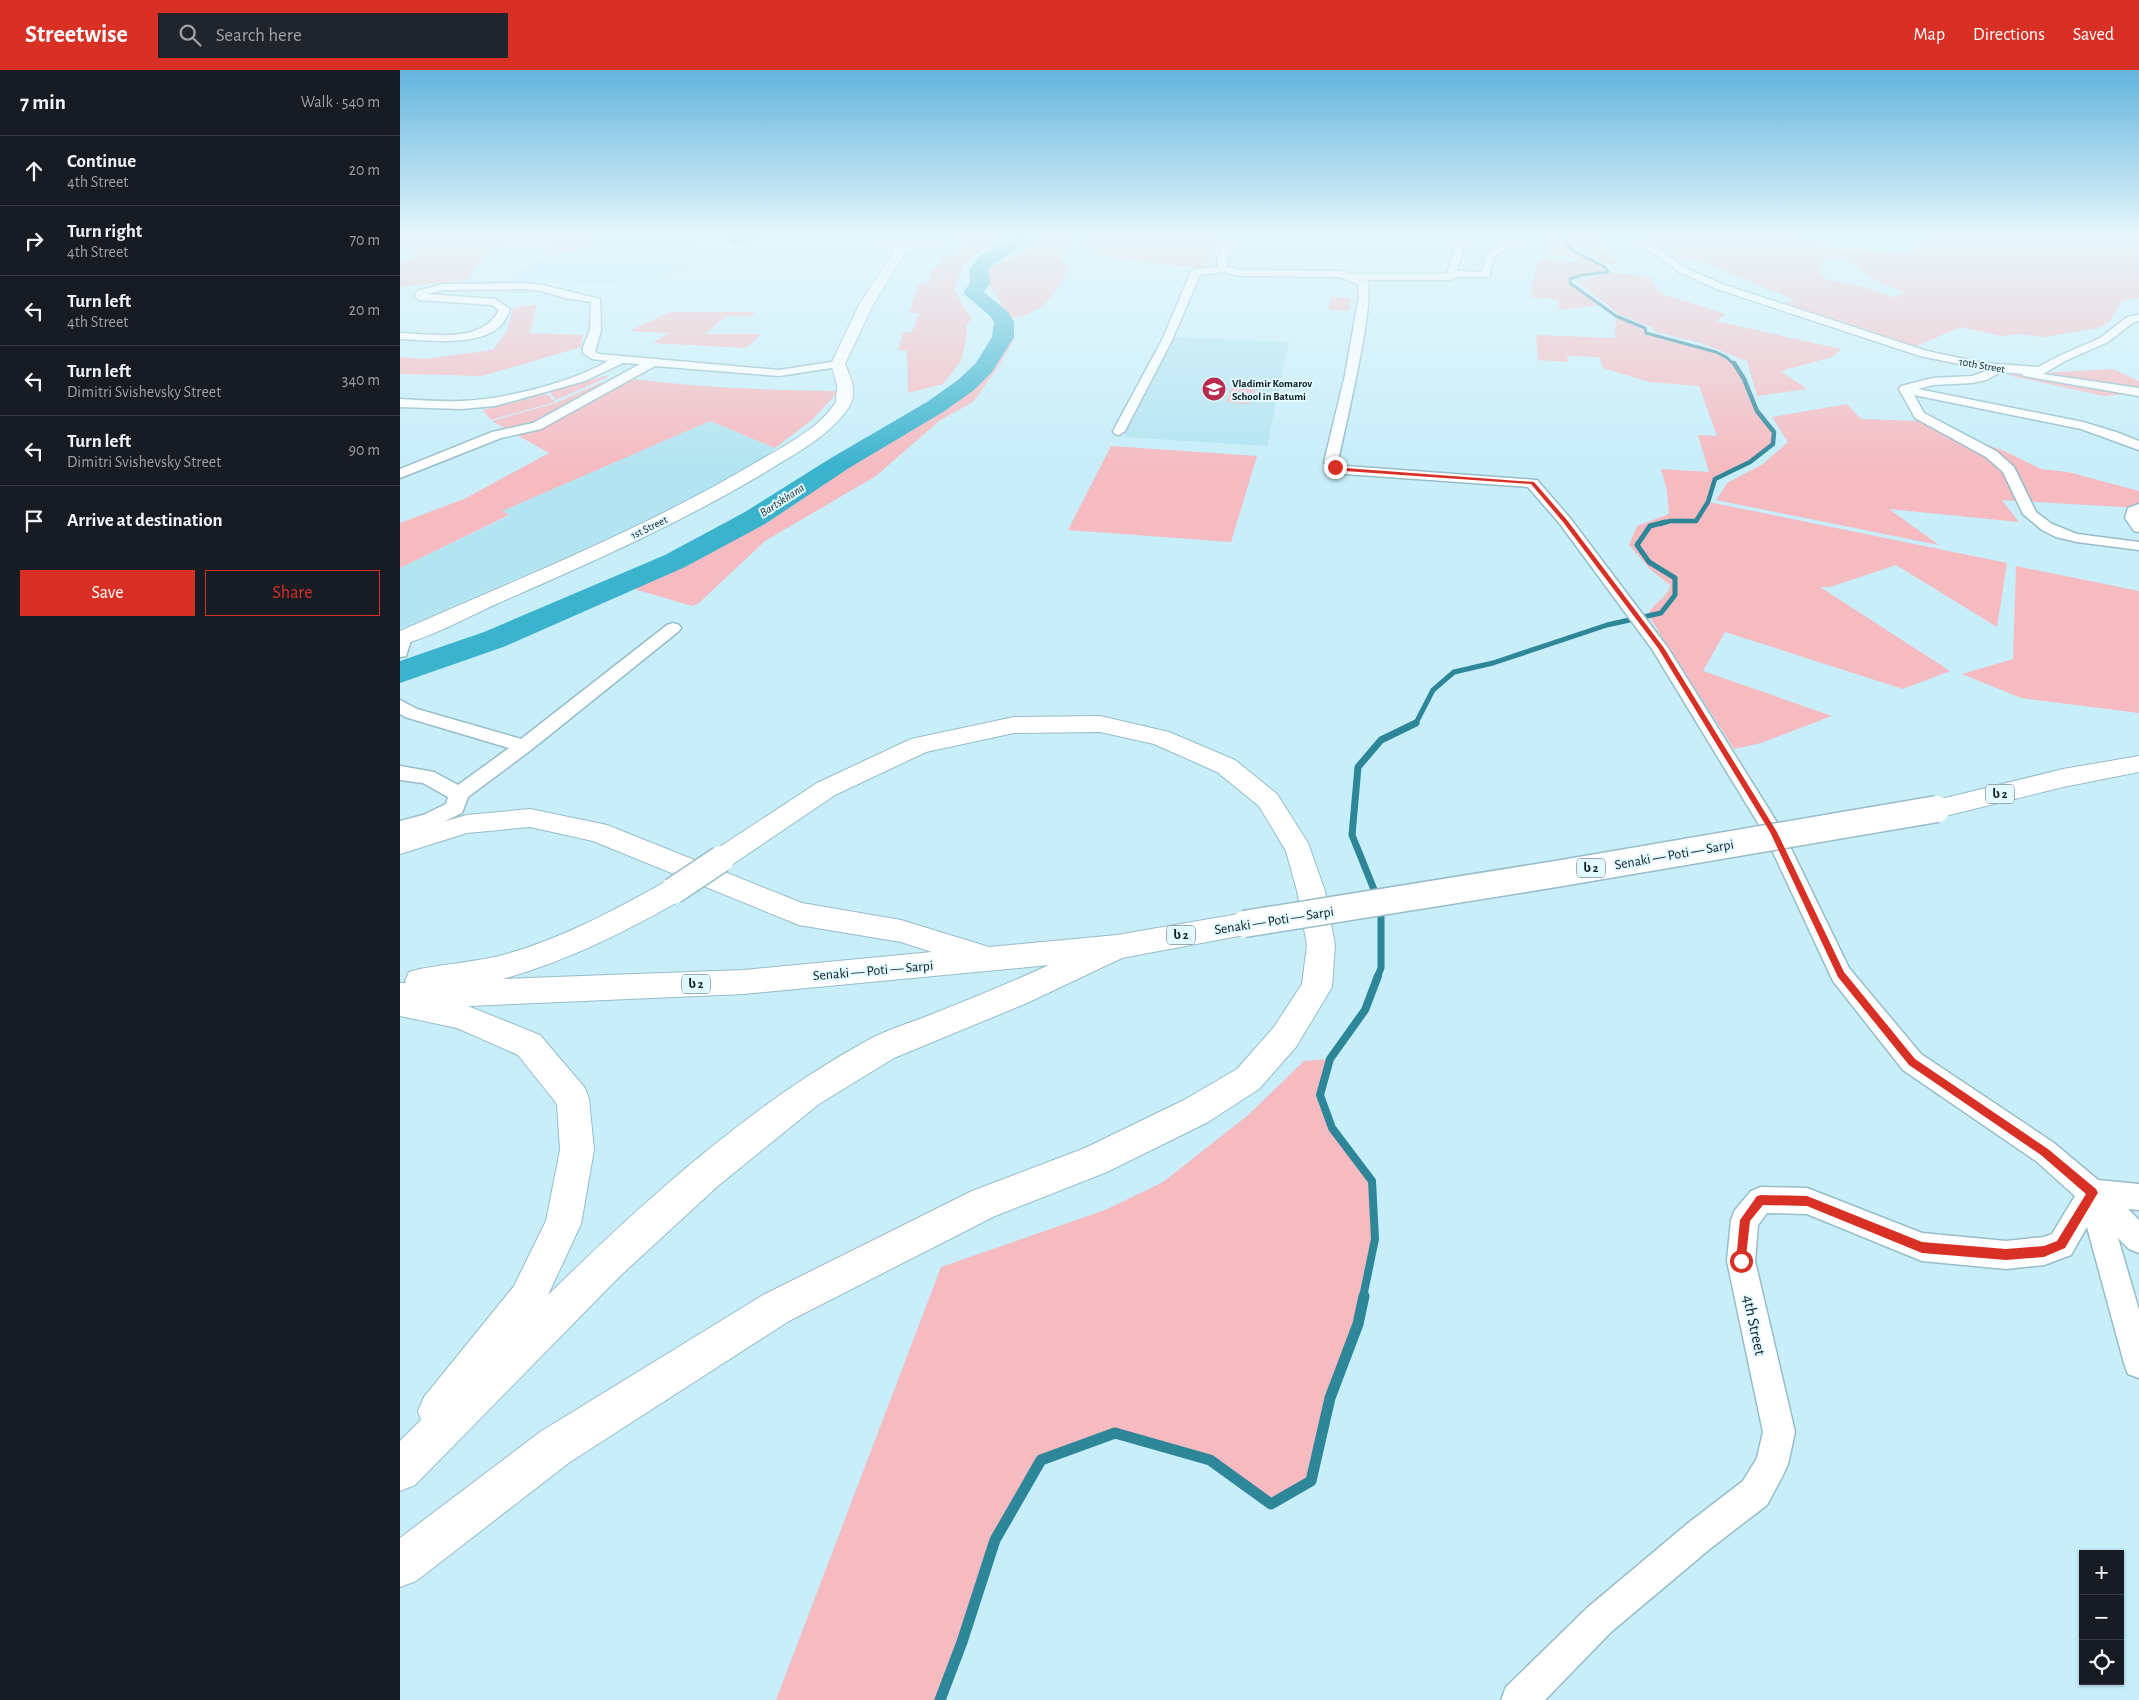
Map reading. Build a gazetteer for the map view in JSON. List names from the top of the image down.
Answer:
{
  "streets": {
    "main road": ["1st Street", "ს 2", "Senaki — Poti — Sarpi"],
    "street": ["10th Street", "4th Street"]
  },
  "water": ["Bartskhana"],
  "places": {
    "school or university": ["Vladimir Komarov School in Batumi"]
  },
  "page": {
    "header": "Streetwise",
    "search": "Search here",
    "nav": ["Map", "Directions", "Saved"],
    "heading": ["7 min", "Walk · 540 m"],
    "list": [
      ["Continue", "4th Street", "20 m"],
      ["Turn right", "4th Street", "70 m"],
      ["Turn left", "4th Street", "20 m"],
      ["Turn left", "Dimitri Svishevsky Street", "340 m"],
      ["Turn left", "Dimitri Svishevsky Street", "90 m"],
      "Arrive at destination"
    ],
    "buttons": ["Save", "Share"],
    "map_buttons": ["+", "−"]
  }
}
